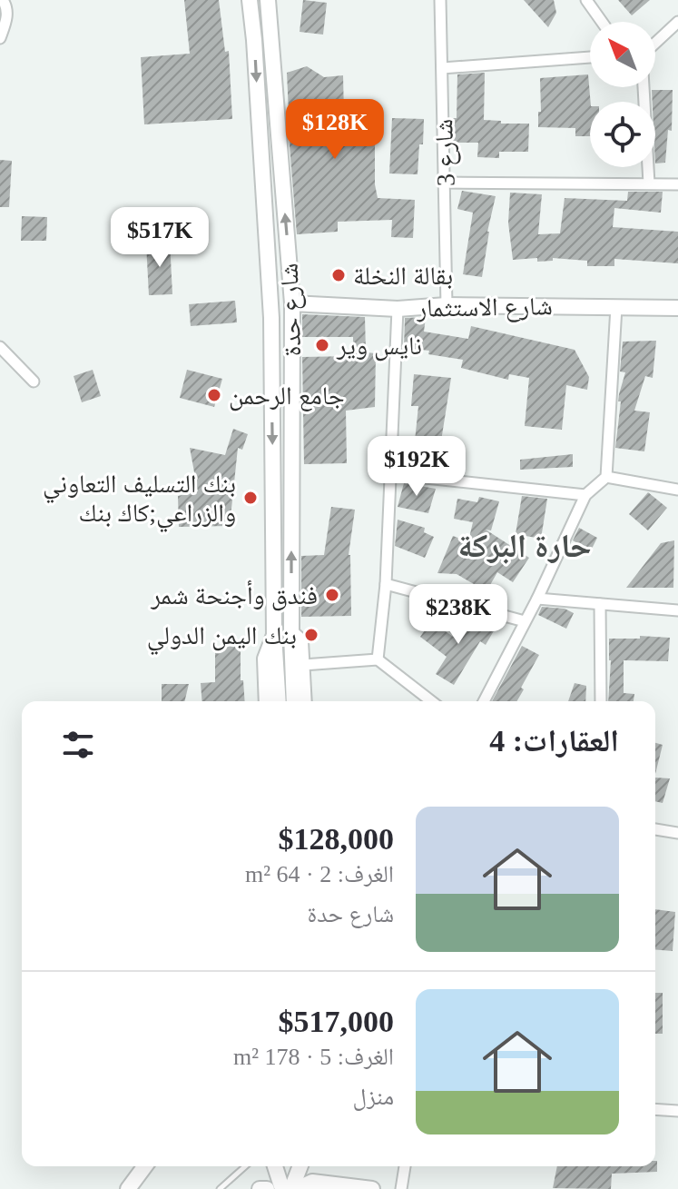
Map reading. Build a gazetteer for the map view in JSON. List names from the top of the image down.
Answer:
{
  "streets": {
    "main road": ["شارع الاستثمار", "شارع حدة"],
    "street": ["شارع 3"]
  },
  "crossings": [
    ["شارع 3", "شارع الاستثمار"],
    ["شارع الاستثمار", "شارع حدة"]
  ],
  "districts": ["حارة البركة"],
  "places": [
    "بقالة النخلة",
    "نايس وير",
    "جامع الرحمن",
    "بنك التسليف التعاوني والزراعي;كاك بنك",
    "فندق وأجنحة شمر",
    "بنك اليمن الدولي"
  ],
  "north": "top left",
  "page": {
    "price": [
      "$128K",
      "$517K",
      "$192K",
      "$238K"
    ],
    "heading": "العقارات: 4",
    "list": [
      {
        "name": "$128,000",
        "note": "الغرف: 2 · 64 m² · شارع حدة"
      },
      {
        "name": "$517,000",
        "note": "الغرف: 5 · 178 m² · منزل"
      }
    ]
  }
}
